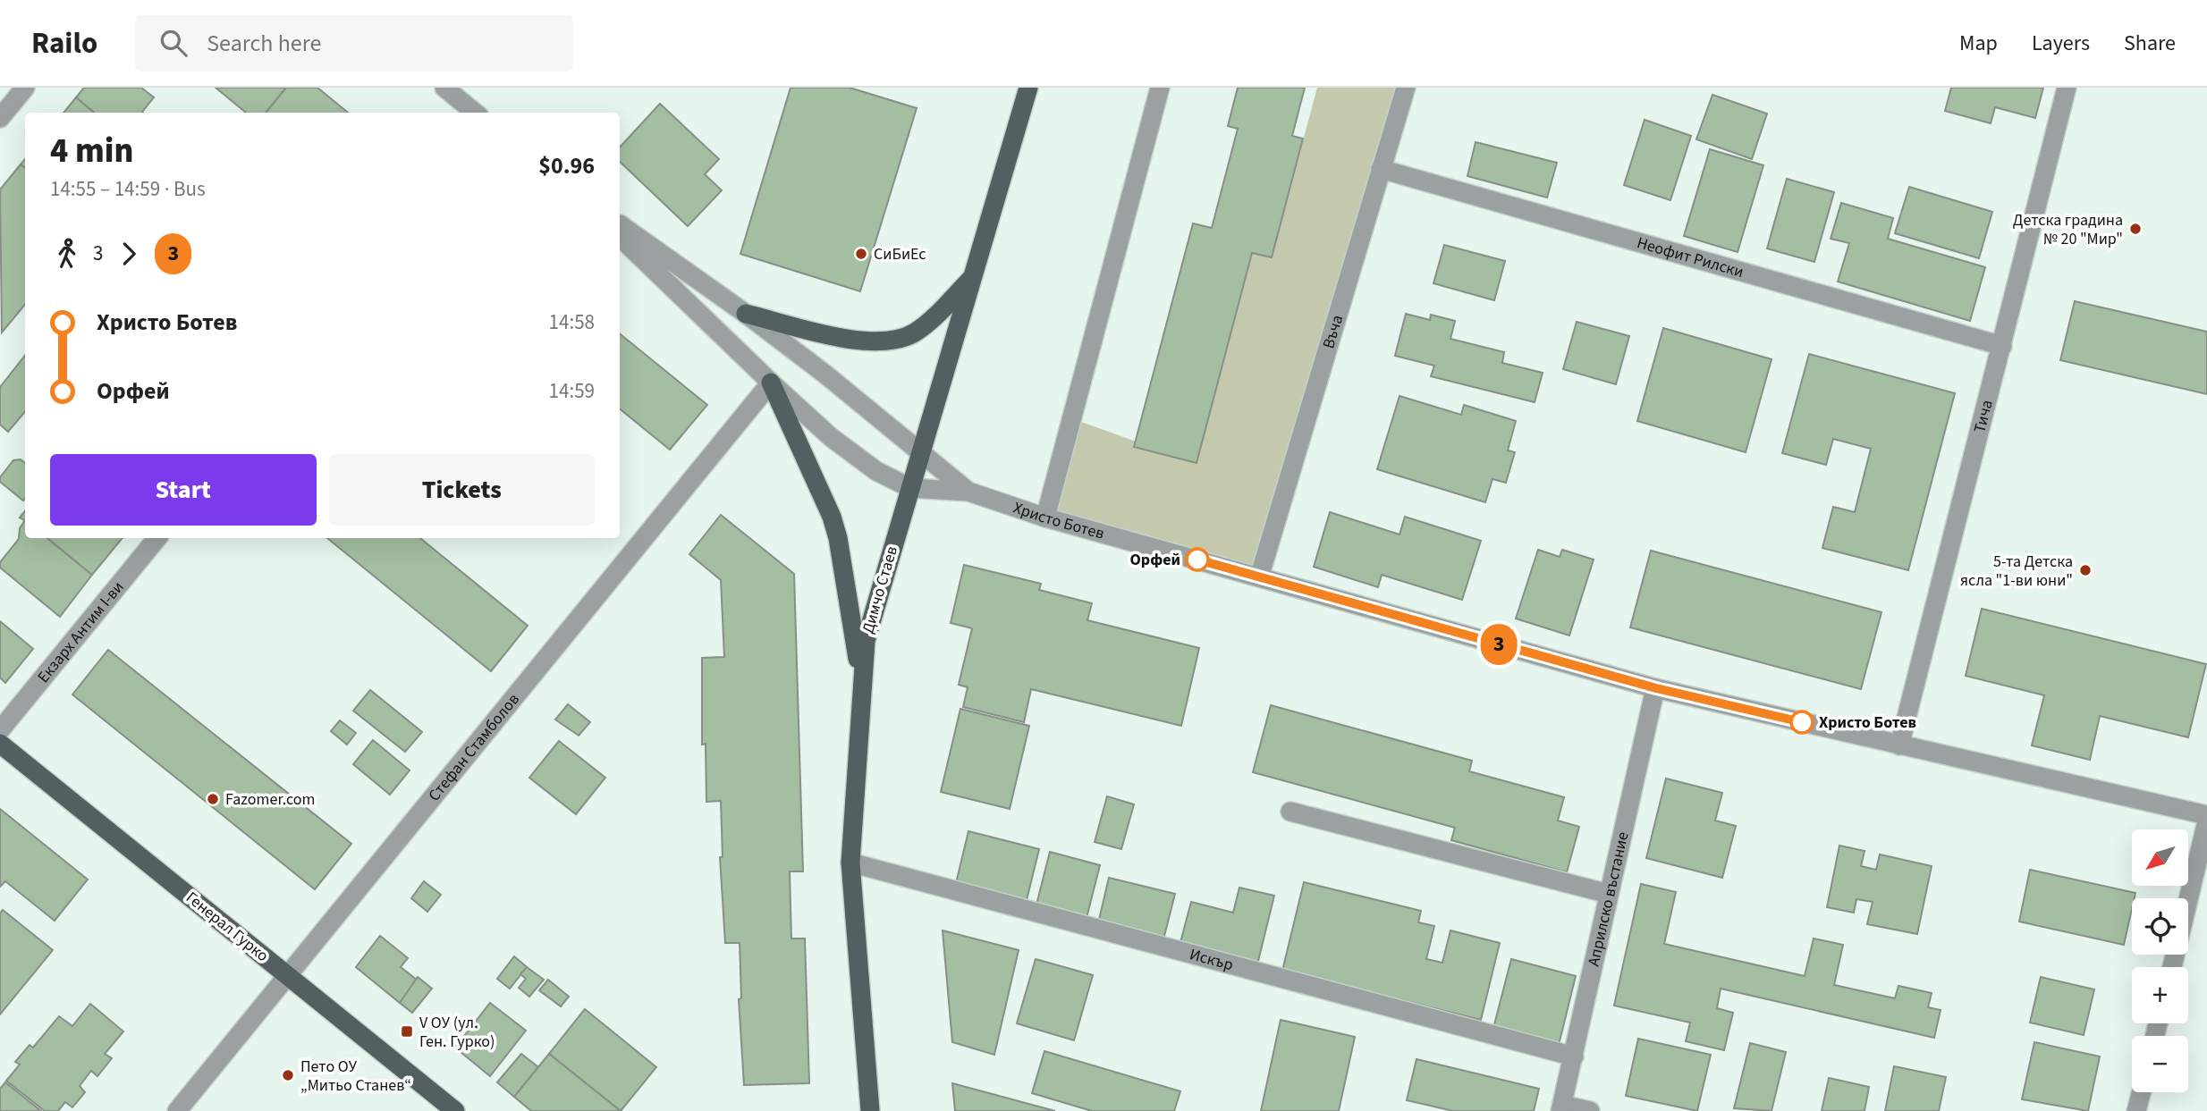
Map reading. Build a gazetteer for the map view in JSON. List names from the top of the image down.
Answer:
{
  "streets": {
    "main road": ["Димчо Стаев", "Генерал Гурко"],
    "street": [
      "Неофит Рилски",
      "Въча",
      "Тича",
      "Христо Ботев",
      "Екзарх Антим I-ви",
      "Стефан Стамболов",
      "Априлско въстание",
      "Искър"
    ]
  },
  "crossings": [
    ["Неофит Рилски", "Въча"],
    ["Неофит Рилски", "Тича"],
    ["Въча", "Христо Ботев"],
    ["Тича", "Христо Ботев"],
    ["Христо Ботев", "Димчо Стаев"],
    ["Христо Ботев", "Стефан Стамболов"],
    ["Христо Ботев", "Априлско въстание"],
    ["Димчо Стаев", "Искър"],
    ["Стефан Стамболов", "Генерал Гурко"],
    ["Априлско въстание", "Искър"]
  ],
  "places": {
    "other": [
      "Детска градина № 20 \"Мир\"",
      "СиБиЕс",
      "Орфей",
      "5-та Детска ясла \"1-ви юни\"",
      "Христо Ботев",
      "Fazomer.com",
      "Пето ОУ „Митьо Станев“"
    ],
    "transit": ["V ОУ (ул. Ген. Гурко)"]
  },
  "lines": ["bus line 3"],
  "north": "bottom left",
  "page": {
    "header": "Railo",
    "search": "Search here",
    "nav": ["Map", "Layers", "Share"],
    "on_map": "3",
    "heading": ["4 min", "14:55 – 14:59 · Bus", "$0.96"],
    "legs": ["3", "3"],
    "list": [
      {
        "name": "Христо Ботев",
        "value": "14:58"
      },
      {
        "name": "Орфей",
        "value": "14:59"
      }
    ],
    "buttons": ["Start", "Tickets"],
    "map_buttons": ["+", "−"]
  }
}
